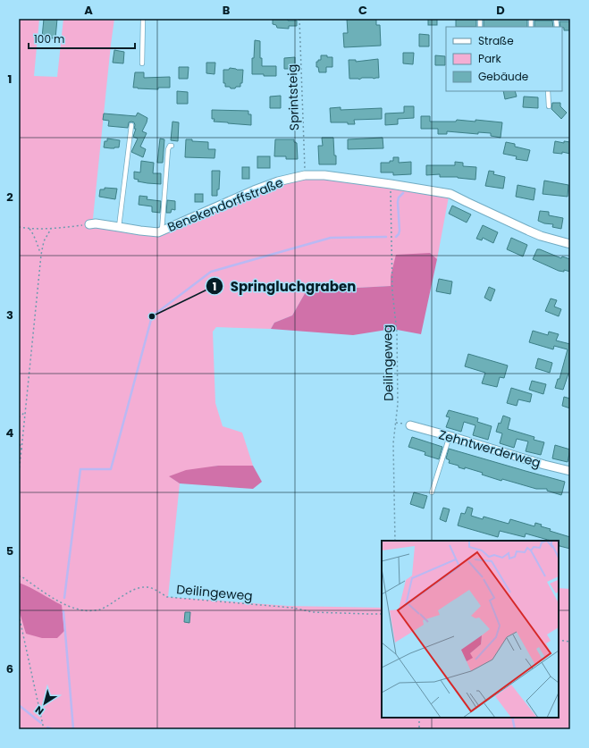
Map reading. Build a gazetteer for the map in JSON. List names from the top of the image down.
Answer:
{
  "streets": {
    "street": ["Benekendorffstraße", "Zehntwerderweg"],
    "path": ["Sprintsteig", "Deilingeweg"]
  },
  "crossings": [
    ["Sprintsteig", "Benekendorffstraße"],
    ["Benekendorffstraße", "Deilingeweg"]
  ],
  "places": ["Springluchgraben"],
  "legend": ["Straße", "Park", "Gebäude"],
  "scale_bar": "100 m",
  "north": "bottom left",
  "grid": {
    "columns": [
      "A",
      "B",
      "C",
      "D"
    ],
    "rows": [
      "1",
      "2",
      "3",
      "4",
      "5",
      "6"
    ]
  }
}
